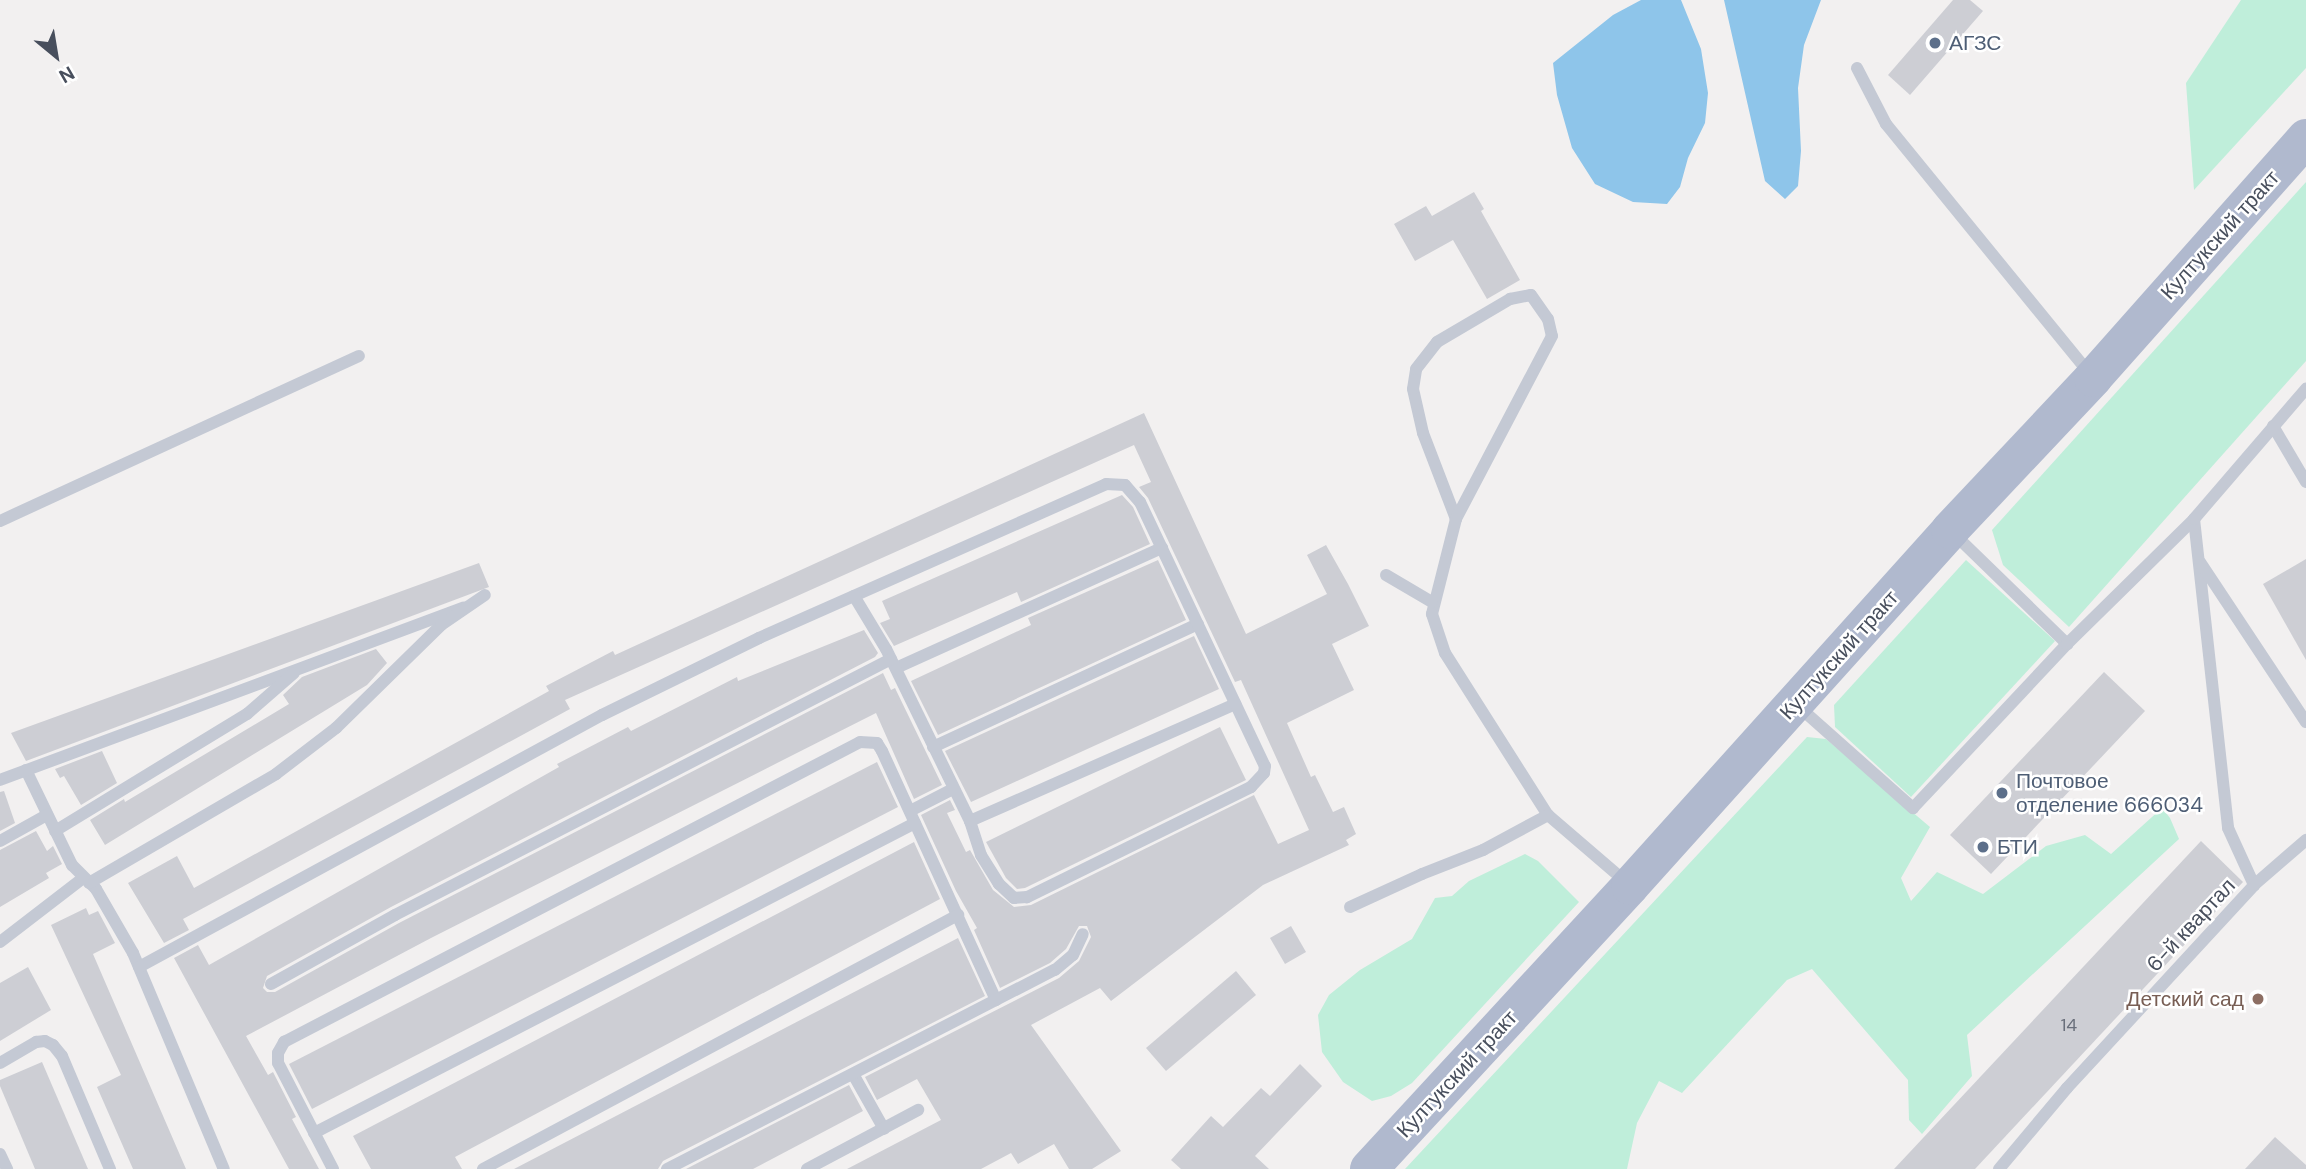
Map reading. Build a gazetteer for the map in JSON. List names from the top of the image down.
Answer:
{
  "streets": {
    "main road": ["Култукский тракт"],
    "lane": ["6-й квартал"]
  },
  "places": [
    "АГЗС",
    "Почтовое отделение 666034",
    "БТИ",
    "Детский сад"
  ],
  "house_numbers": ["14"],
  "north": "bottom right"
}
